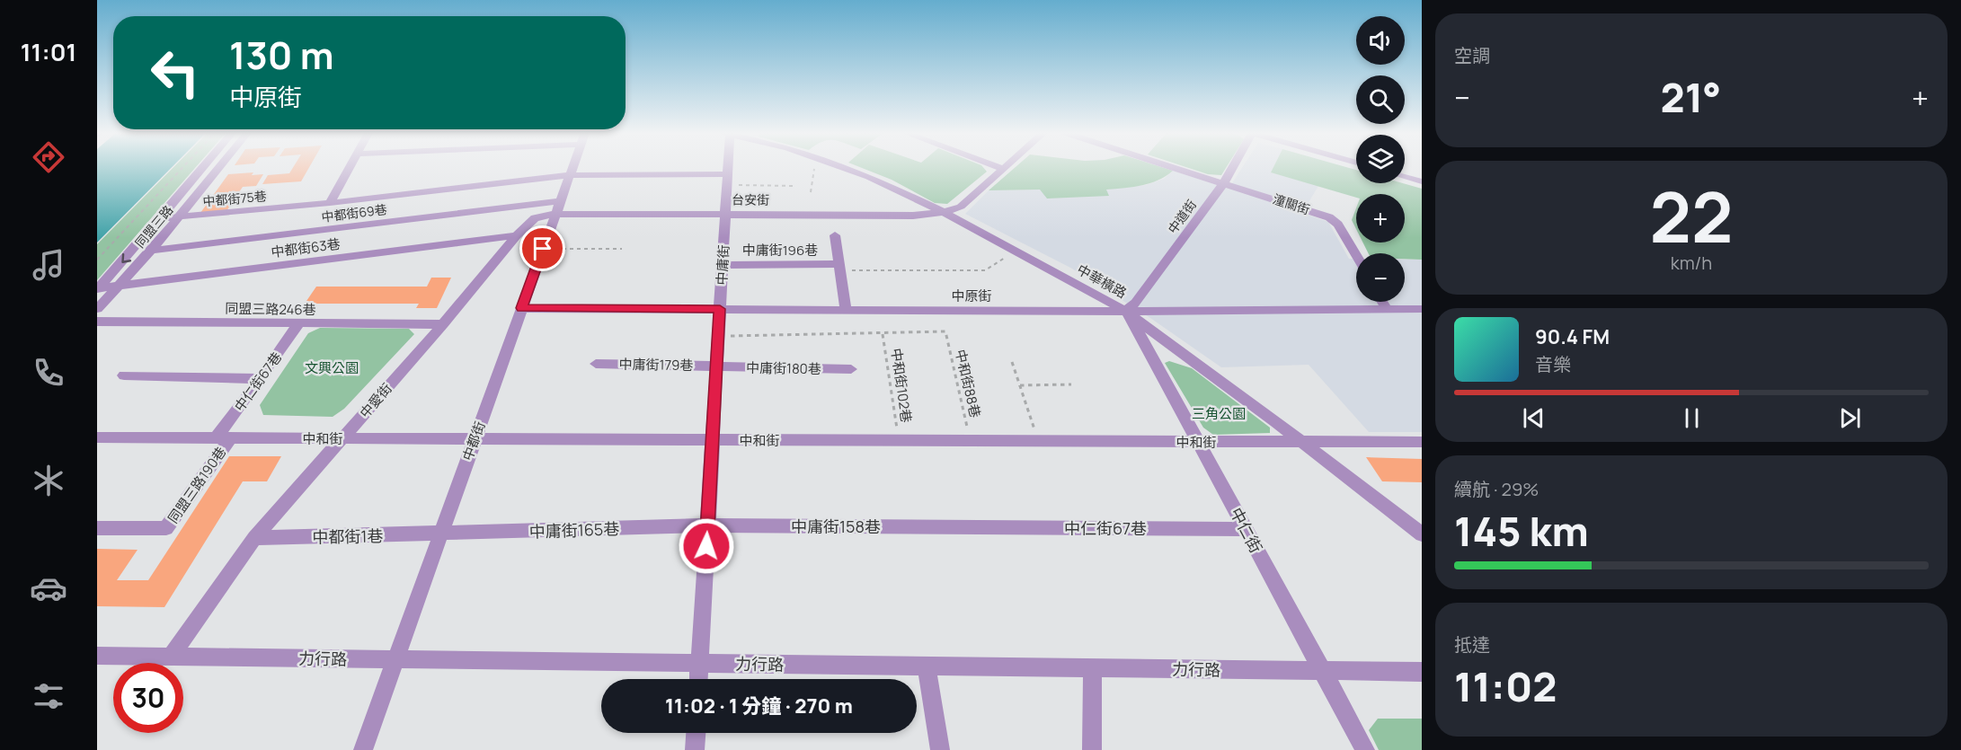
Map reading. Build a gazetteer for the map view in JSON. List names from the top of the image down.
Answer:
{
  "streets": {
    "street": [
      "中都街75巷",
      "台安街",
      "潼關街",
      "中都街69巷",
      "中道街",
      "同盟三路",
      "中都街63巷",
      "中庸街196巷",
      "中庸街",
      "中華橫路",
      "中原街",
      "同盟三路246巷",
      "中庸街179巷",
      "中庸街180巷",
      "中仁街67巷",
      "中愛街",
      "中和街",
      "中都街",
      "同盟三路190巷",
      "中庸街158巷",
      "中庸街165巷",
      "中仁街",
      "中都街1巷",
      "力行路"
    ],
    "path": ["中和街88巷", "中和街102巷"]
  },
  "crossings": [
    ["中都街75巷", "同盟三路"],
    ["中都街75巷", "中庸街"],
    ["中都街75巷", "中都街"],
    ["台安街", "中都街69巷"],
    ["台安街", "中庸街"],
    ["台安街", "中華橫路"],
    ["台安街", "中愛街"],
    ["台安街", "中都街"],
    ["潼關街", "中道街"],
    ["中都街69巷", "同盟三路"],
    ["中都街69巷", "中愛街"],
    ["中都街69巷", "中都街"],
    ["中道街", "中華橫路"],
    ["中道街", "中原街"],
    ["中道街", "中仁街"],
    ["同盟三路", "中都街63巷"],
    ["中都街63巷", "中愛街"],
    ["中庸街196巷", "中庸街"],
    ["中庸街", "中原街"],
    ["中庸街", "中庸街179巷"],
    ["中庸街", "中庸街180巷"],
    ["中庸街", "中和街"],
    ["中庸街", "中庸街158巷"],
    ["中庸街", "中庸街165巷"],
    ["中庸街", "力行路"],
    ["中華橫路", "中原街"],
    ["中華橫路", "中和街"],
    ["中華橫路", "中仁街"],
    ["中原街", "中都街"],
    ["中原街", "中仁街"],
    ["同盟三路246巷", "中仁街67巷"],
    ["同盟三路246巷", "中愛街"],
    ["中庸街179巷", "中庸街180巷"],
    ["中仁街67巷", "中和街"],
    ["中仁街67巷", "同盟三路190巷"],
    ["中仁街67巷", "中庸街158巷"],
    ["中仁街67巷", "中仁街"],
    ["中和街88巷", "中和街102巷"],
    ["中和街88巷", "中和街"],
    ["中和街102巷", "中和街"],
    ["中愛街", "中和街"],
    ["中愛街", "中都街"],
    ["中愛街", "中都街1巷"],
    ["中愛街", "力行路"],
    ["中和街", "中都街"],
    ["中和街", "同盟三路190巷"],
    ["中和街", "中仁街"],
    ["中都街", "中庸街165巷"],
    ["中都街", "中都街1巷"],
    ["中都街", "力行路"],
    ["中庸街158巷", "中庸街165巷"],
    ["中庸街165巷", "中都街1巷"],
    ["中仁街", "力行路"]
  ],
  "parks": ["文興公園", "三角公園"],
  "page": {
    "tabs": "11:01",
    "tile": [
      "空調",
      ["22", "km/h"],
      ["續航 · 29%", "145 km"],
      ["抵達", "11:02"]
    ],
    "map_buttons": ["+", "−"],
    "turn": ["130 m", "中原街"],
    "heat": ["−", "21°", "+"],
    "song": ["90.4 FM", "音樂"],
    "limit": "30",
    "trip": "11:02 · 1 分鐘 · 270 m"
  }
}
